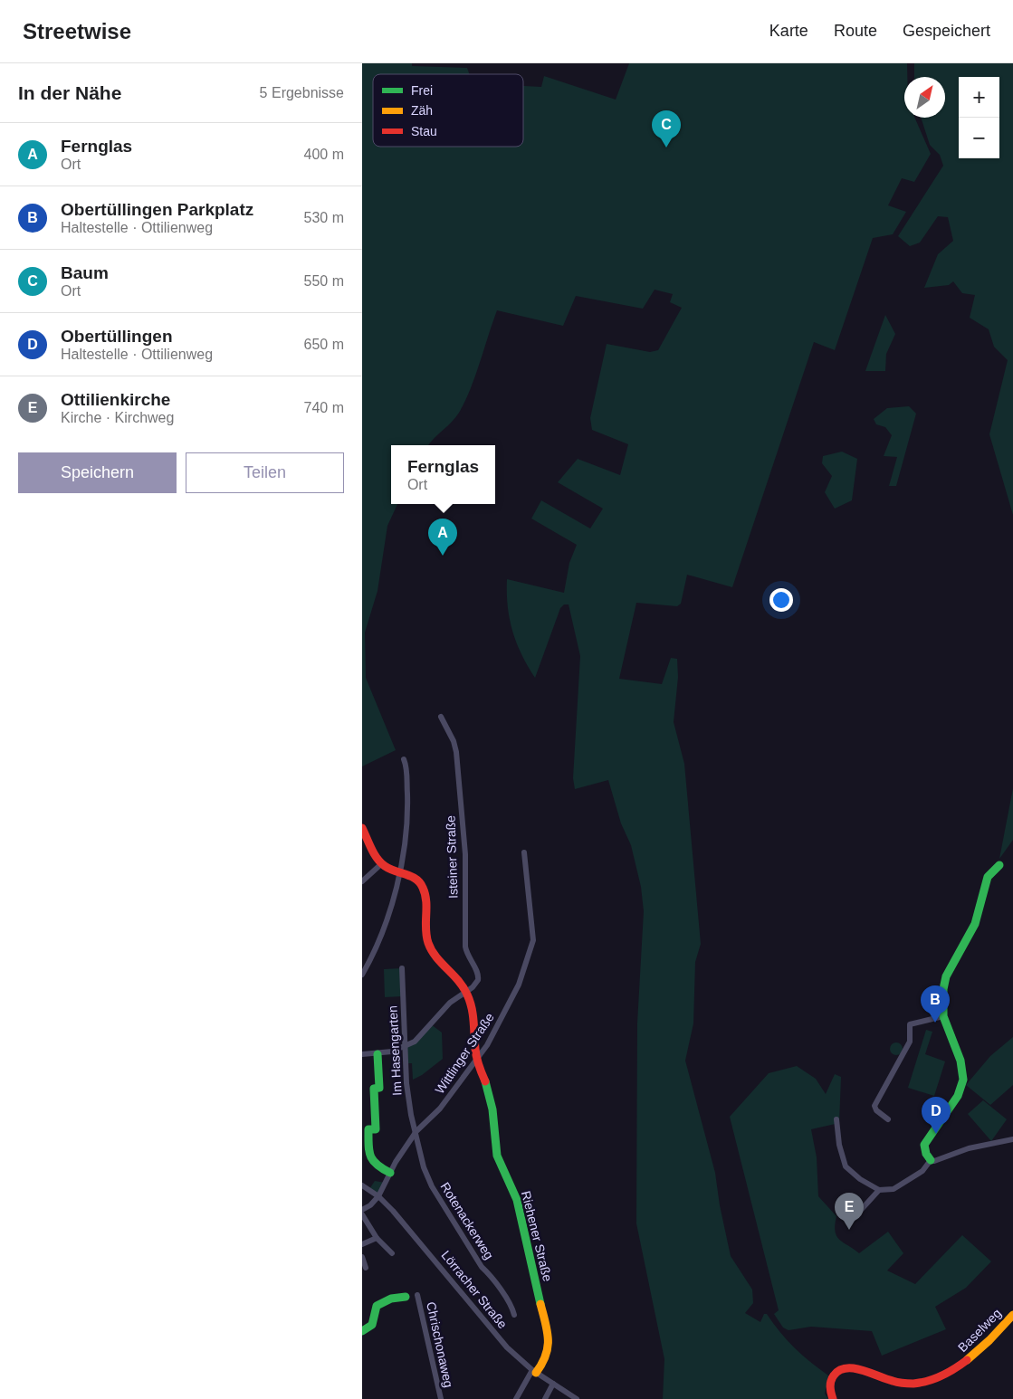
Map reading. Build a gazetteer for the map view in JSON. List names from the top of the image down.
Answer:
{
  "streets": {
    "street": [
      "Isteiner Straße",
      "Im Hasengarten",
      "Wittlinger Straße",
      "Rotenackerweg",
      "Riehener Straße",
      "Lörracher Straße",
      "Baselweg",
      "Chrischonaweg"
    ]
  },
  "crossings": [
    ["Isteiner Straße", "Riehener Straße"],
    ["Im Hasengarten", "Wittlinger Straße"],
    ["Im Hasengarten", "Rotenackerweg"],
    ["Wittlinger Straße", "Rotenackerweg"],
    ["Wittlinger Straße", "Riehener Straße"],
    ["Wittlinger Straße", "Lörracher Straße"],
    ["Riehener Straße", "Lörracher Straße"]
  ],
  "legend": ["Frei", "Zäh", "Stau"],
  "north": "top right",
  "page": {
    "header": "Streetwise",
    "nav": ["Karte", "Route", "Gespeichert"],
    "heading": ["In der Nähe", "5 Ergebnisse"],
    "map_buttons": ["+", "−"],
    "pins": [
      "C",
      "A",
      "B",
      "D",
      "E"
    ],
    "list": [
      {
        "mark": "A",
        "name": "Fernglas",
        "note": "Ort",
        "value": "400 m"
      },
      {
        "mark": "B",
        "name": "Obertüllingen Parkplatz",
        "note": "Haltestelle · Ottilienweg",
        "value": "530 m"
      },
      {
        "mark": "C",
        "name": "Baum",
        "note": "Ort",
        "value": "550 m"
      },
      {
        "mark": "D",
        "name": "Obertüllingen",
        "note": "Haltestelle · Ottilienweg",
        "value": "650 m"
      },
      {
        "mark": "E",
        "name": "Ottilienkirche",
        "note": "Kirche · Kirchweg",
        "value": "740 m"
      }
    ],
    "buttons": ["Speichern", "Teilen"],
    "popup": ["Fernglas", "Ort"]
  }
}
